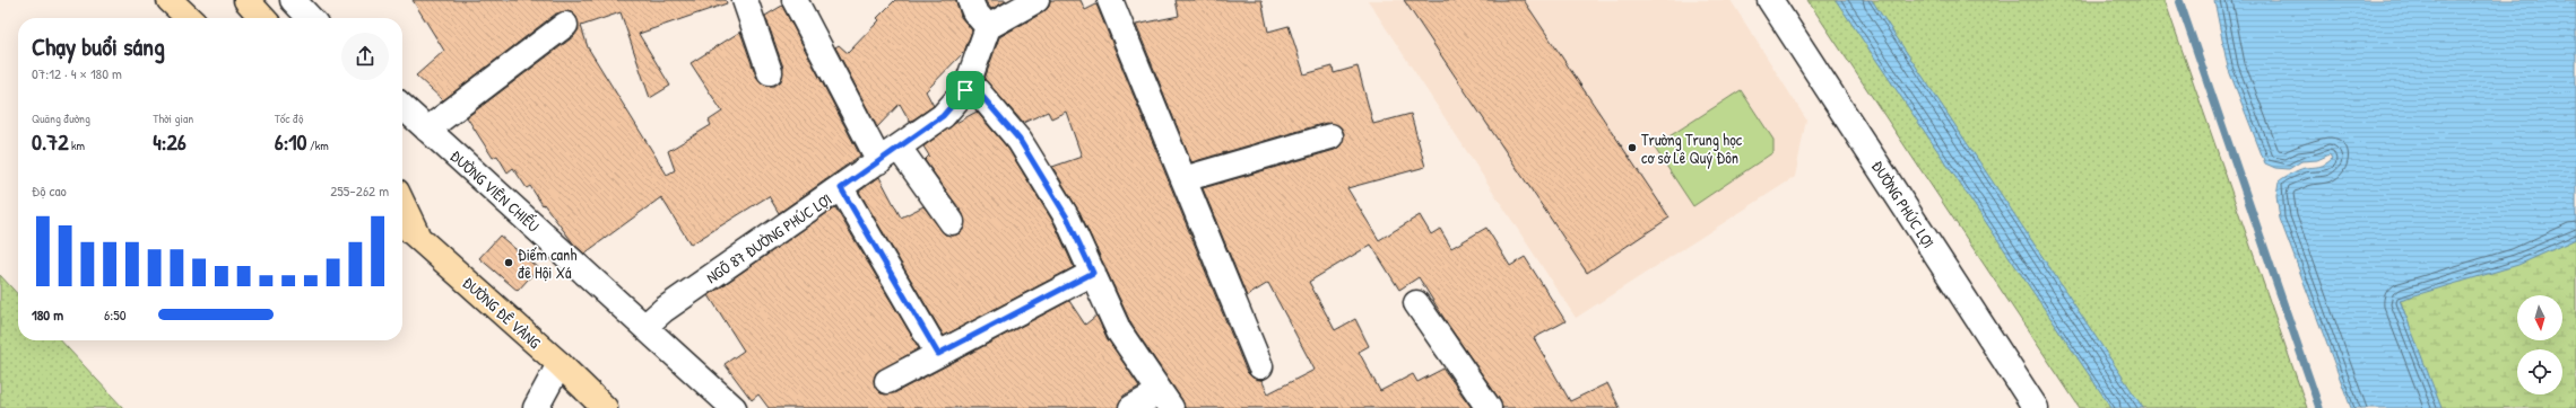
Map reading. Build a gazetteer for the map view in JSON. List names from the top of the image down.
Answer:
{
  "streets": {
    "main road": ["ĐƯỜNG ĐÊ VÀNG"],
    "street": ["ĐƯỜNG VIÊN CHIẾU", "ĐƯỜNG PHÚC LỢI", "NGÕ 87 ĐƯỜNG PHÚC LỢI"]
  },
  "crossings": [
    ["ĐƯỜNG VIÊN CHIẾU", "NGÕ 87 ĐƯỜNG PHÚC LỢI"]
  ],
  "places": ["Trường Trung học cơ sở Lê Quý Đôn", "Điếm canh đê Hội Xá"],
  "north": "bottom",
  "page": {
    "heading": ["Chạy buổi sáng", "07:12 · 4 × 180 m"],
    "stats": [
      ["Quãng đường", "0.72 km"],
      ["Thời gian", "4:26"],
      ["Tốc độ", "6:10 /km"]
    ],
    "chart": ["Độ cao", "255–262 m"],
    "list": [
      {
        "name": "180 m",
        "note": "6:50"
      }
    ]
  }
}
